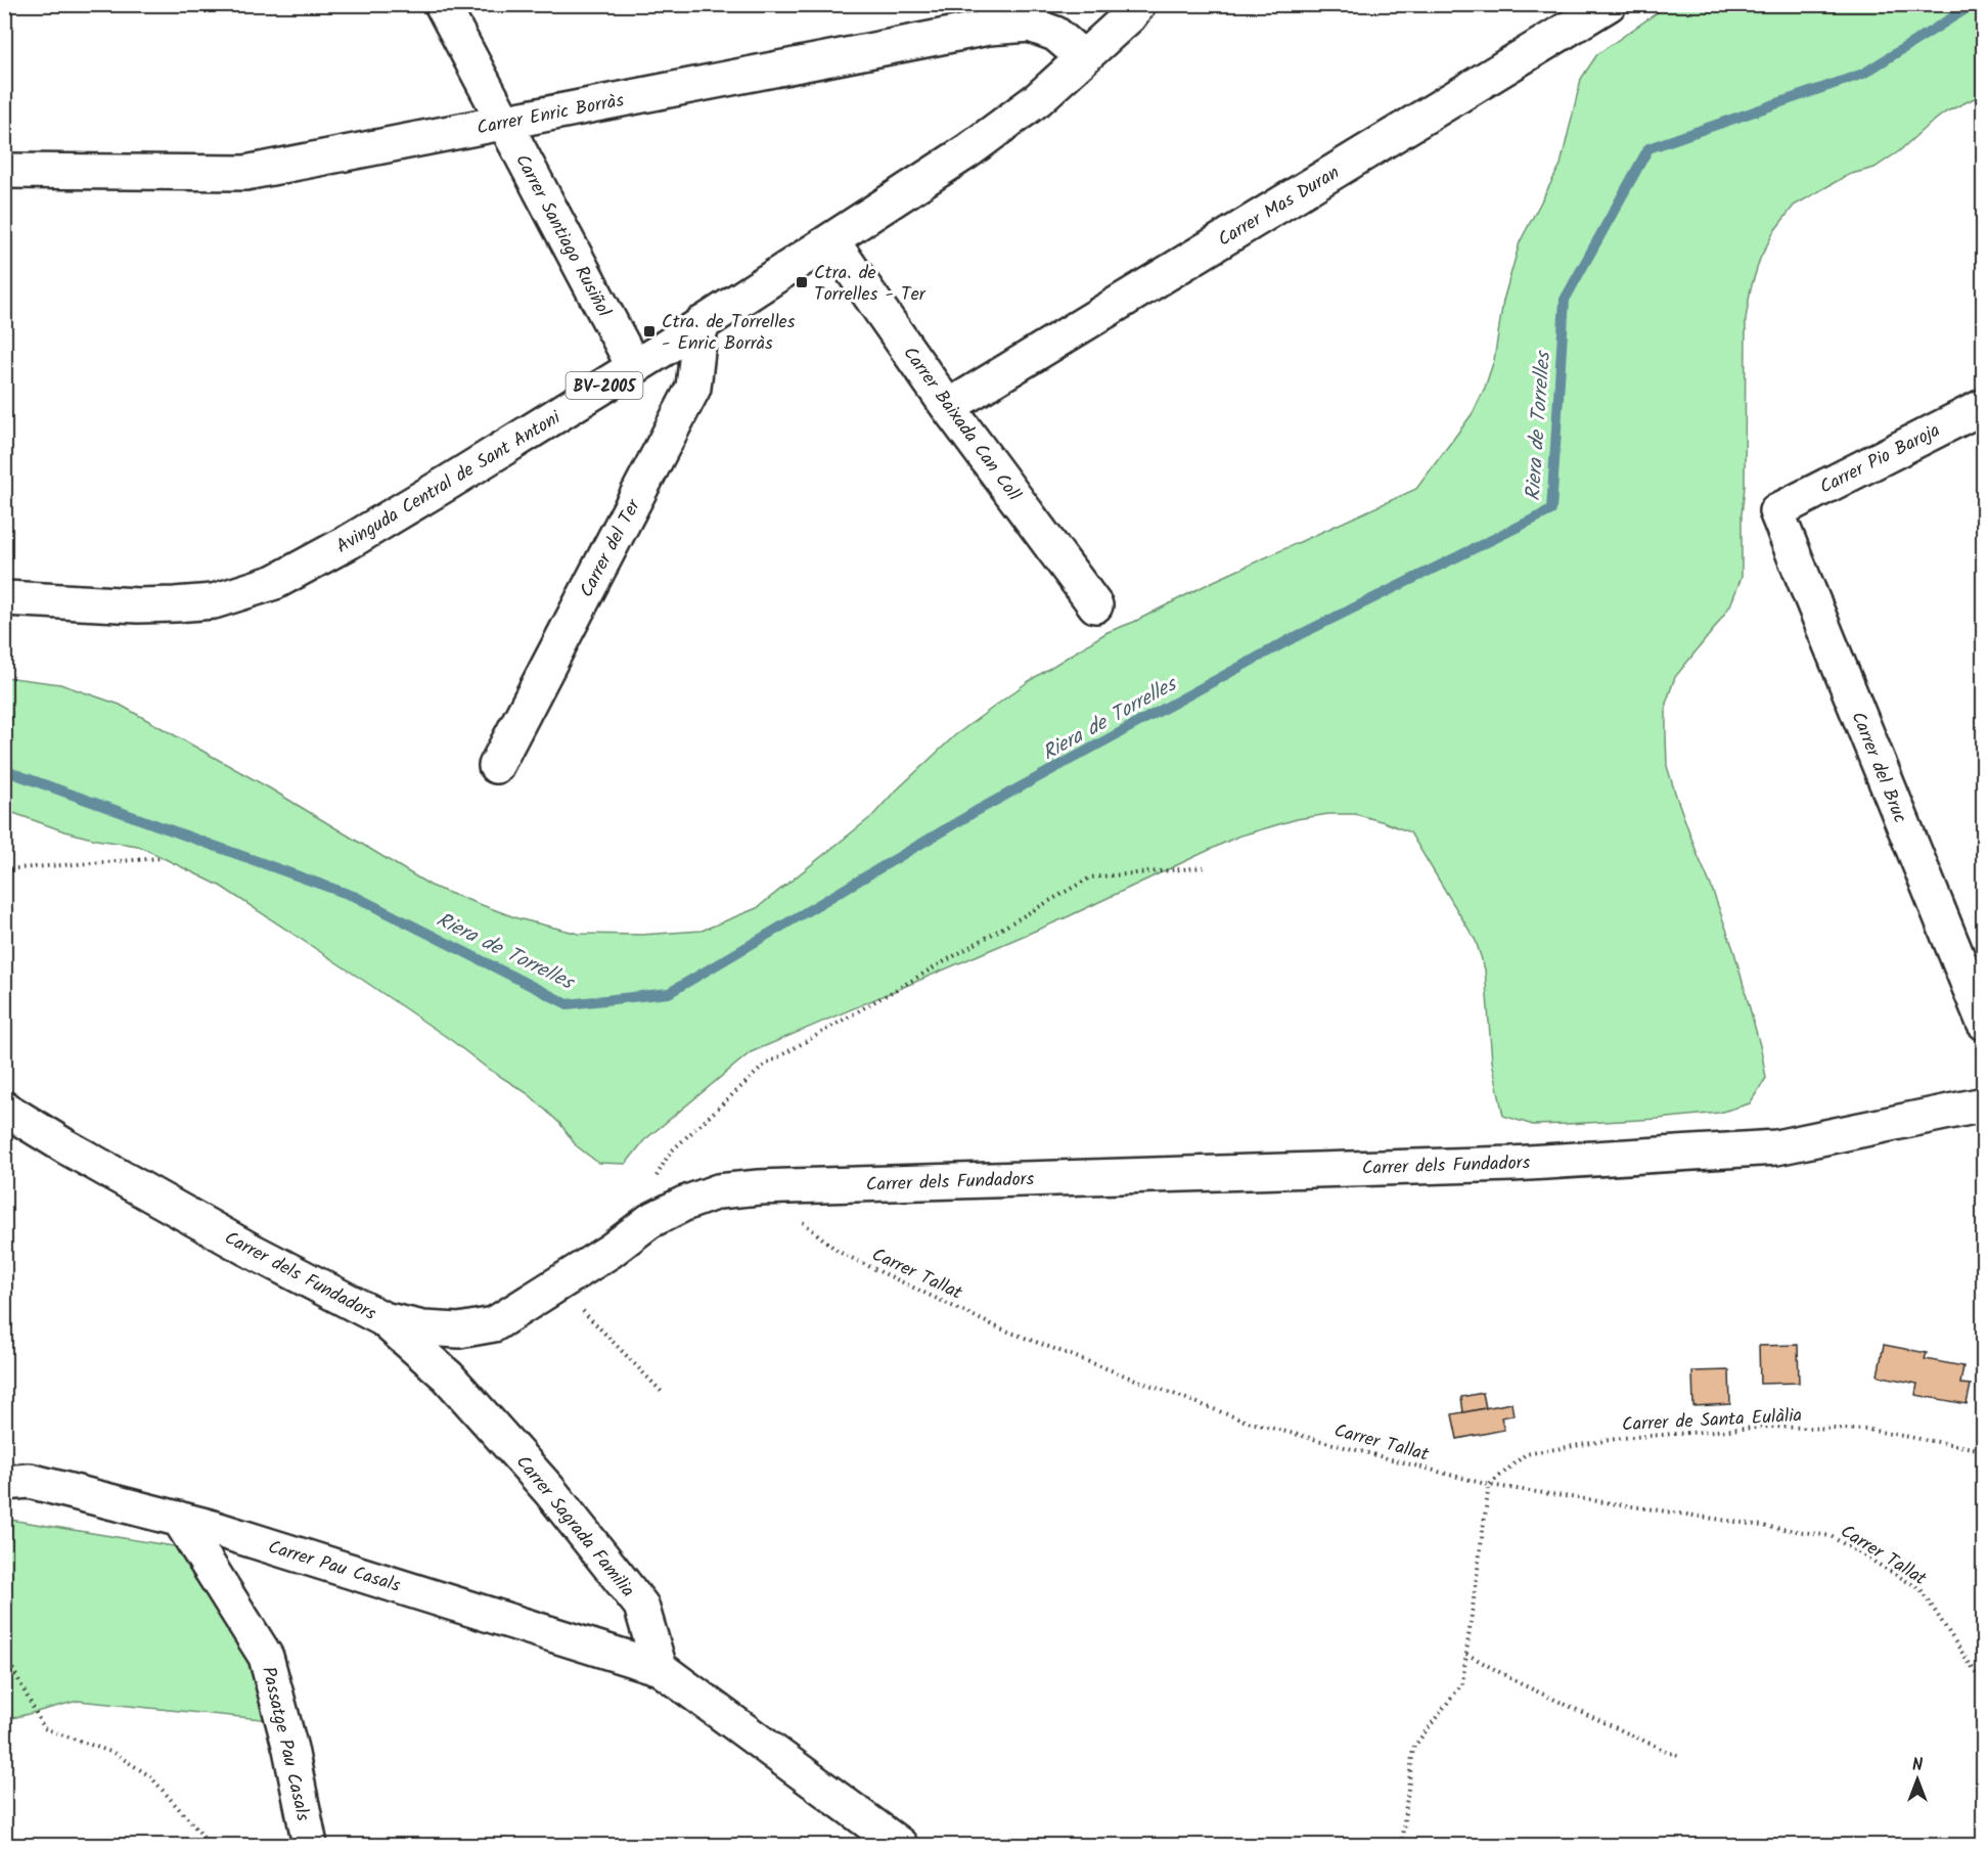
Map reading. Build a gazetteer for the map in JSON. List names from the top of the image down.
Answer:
{
  "streets": {
    "street": [
      "Carrer Enric Borràs",
      "Carrer Mas Duran",
      "Carrer Santiago Rusiñol",
      "BV-2005",
      "Carrer Baixada Can Coll",
      "Carrer Pio Baroja",
      "Avinguda Central de Sant Antoni",
      "Carrer del Ter",
      "Carrer del Bruc",
      "Carrer dels Fundadors",
      "Carrer Sagrada Familia",
      "Carrer Pau Casals",
      "Passatge Pau Casals"
    ],
    "path": ["Carrer Tallat", "Carrer de Santa Eulàlia"]
  },
  "crossings": [
    ["Carrer Enric Borràs", "Carrer Santiago Rusiñol"],
    ["Carrer Enric Borràs", "Avinguda Central de Sant Antoni"],
    ["Carrer Mas Duran", "Carrer Baixada Can Coll"],
    ["Carrer Santiago Rusiñol", "Avinguda Central de Sant Antoni"],
    ["Carrer Baixada Can Coll", "Avinguda Central de Sant Antoni"],
    ["Carrer Pio Baroja", "Carrer del Bruc"],
    ["Avinguda Central de Sant Antoni", "Carrer del Ter"],
    ["Carrer dels Fundadors", "Carrer Tallat"],
    ["Carrer dels Fundadors", "Carrer Sagrada Familia"],
    ["Carrer Tallat", "Carrer de Santa Eulàlia"],
    ["Carrer Sagrada Familia", "Carrer Pau Casals"],
    ["Carrer Pau Casals", "Passatge Pau Casals"]
  ],
  "water": ["Riera de Torrelles"],
  "places": {
    "transit": ["Ctra. de Torrelles - Ter", "Ctra. de Torrelles - Enric Borràs"]
  },
  "north": "top"
}
